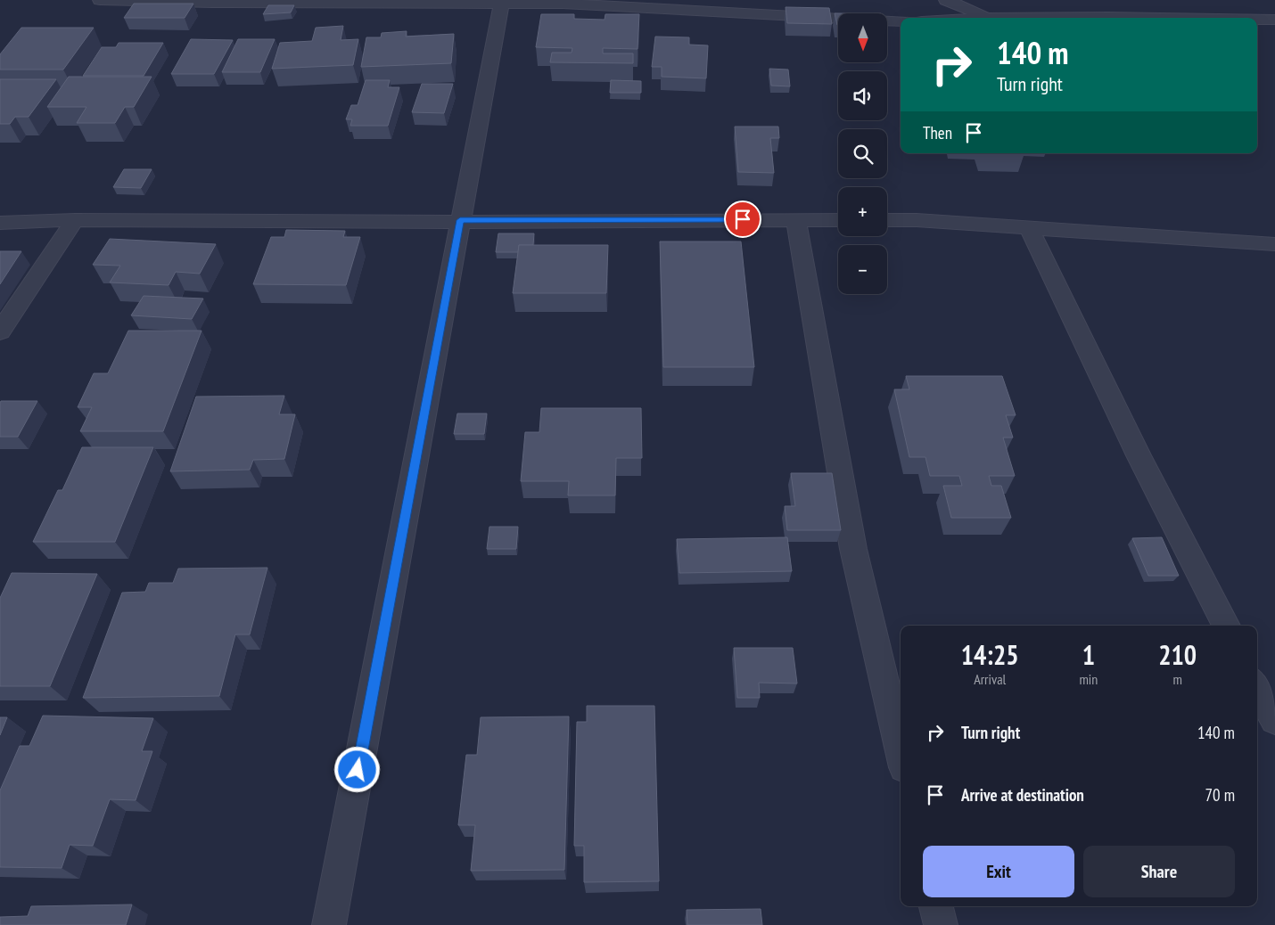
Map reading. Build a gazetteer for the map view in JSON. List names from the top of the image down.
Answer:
{
  "north": "bottom",
  "page": {
    "map_buttons": ["+", "−"],
    "turn": ["140 m", "Turn right"],
    "then": "Then",
    "eta": [
      "14:25",
      "Arrival",
      "1",
      "min",
      "210",
      "m"
    ],
    "list": [
      {
        "name": "Turn right",
        "value": "140 m"
      },
      {
        "name": "Arrive at destination",
        "value": "70 m"
      }
    ],
    "buttons": ["Exit", "Share"]
  }
}
